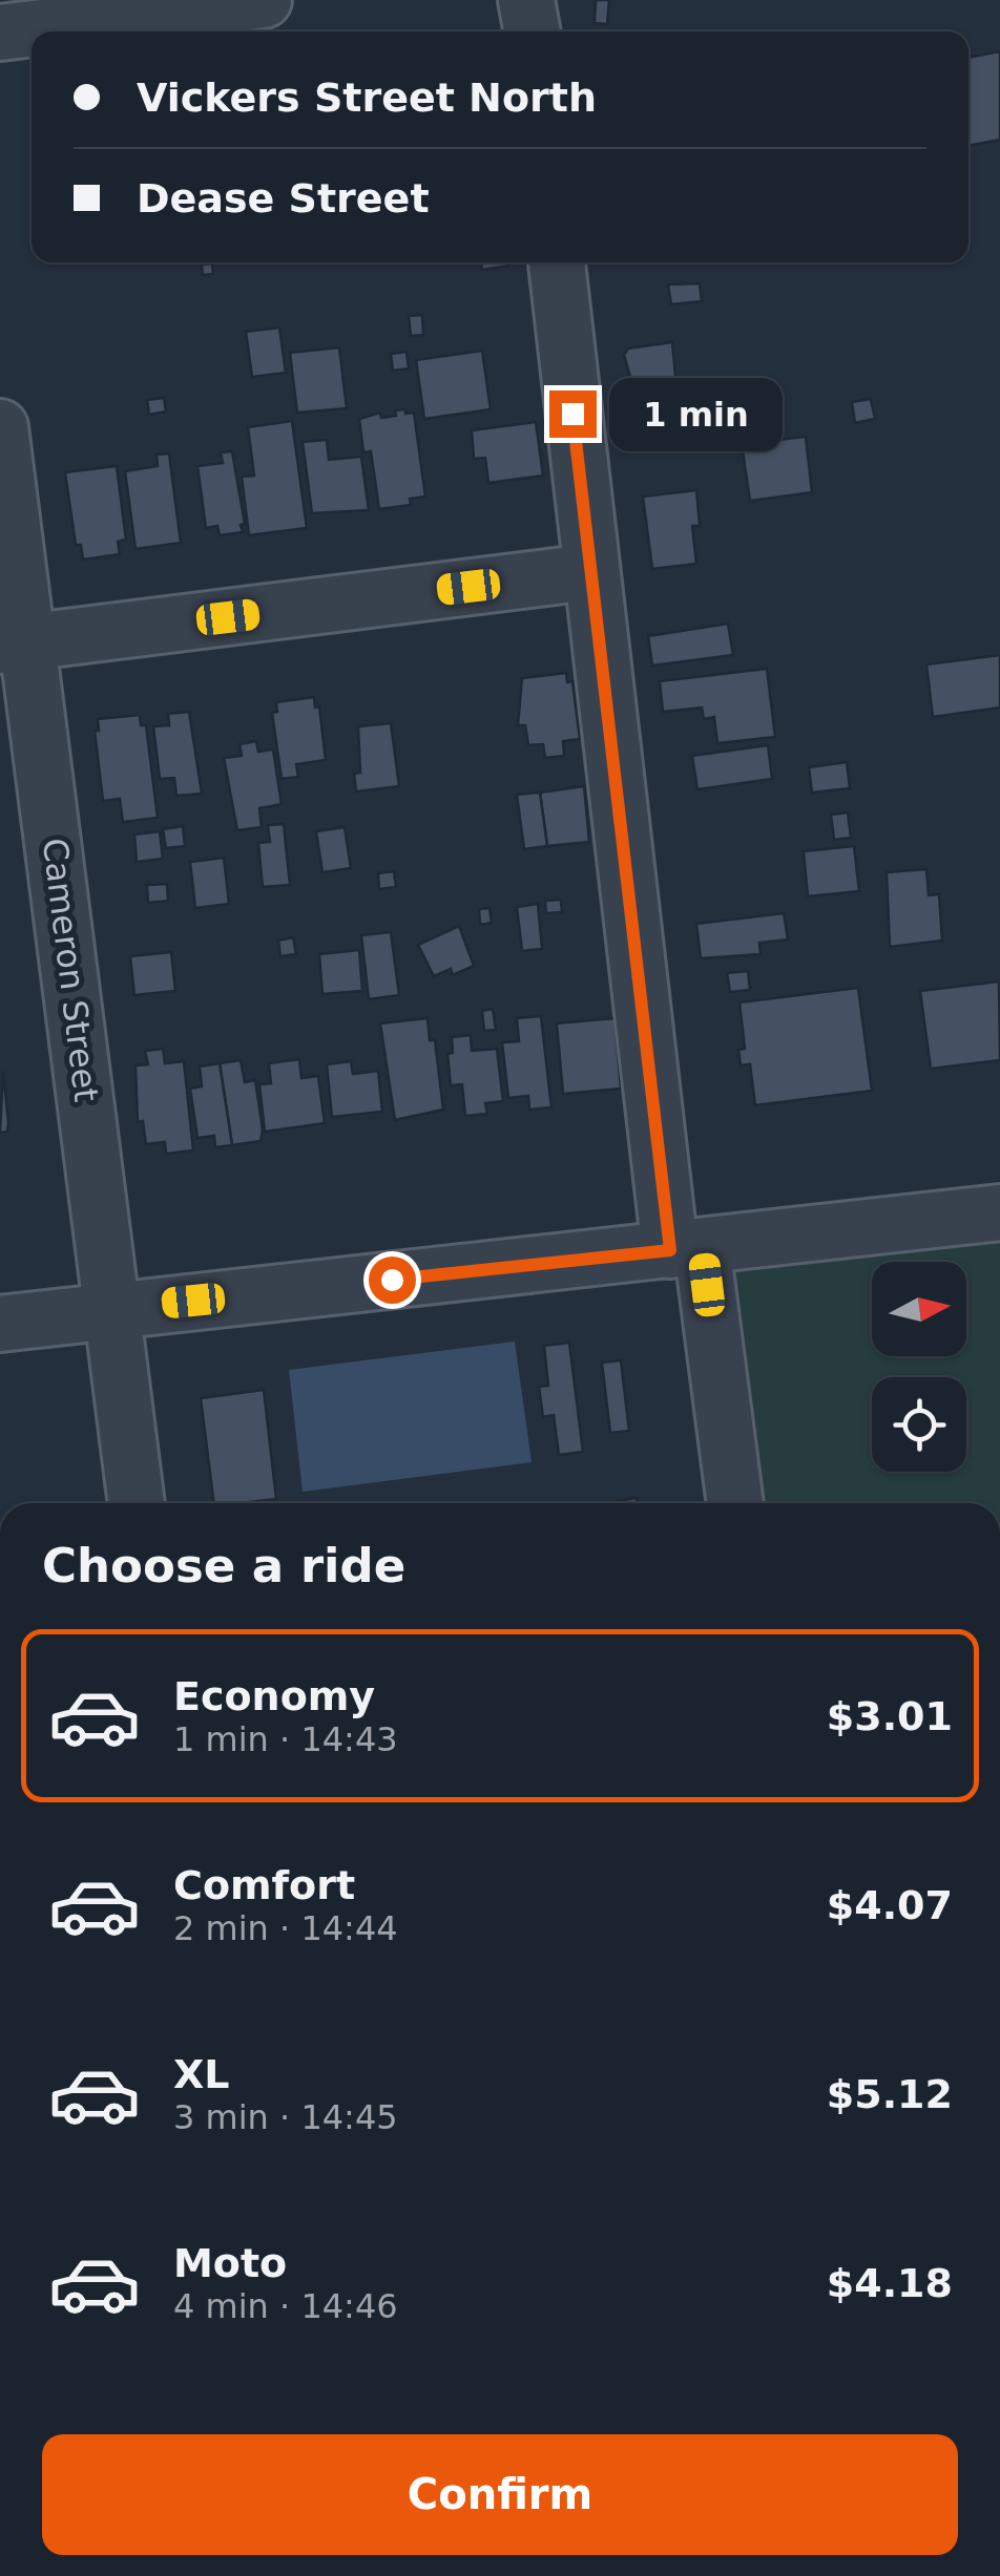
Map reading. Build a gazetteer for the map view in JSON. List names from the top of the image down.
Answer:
{
  "streets": {
    "street": ["Cameron Street"]
  },
  "north": "right",
  "page": {
    "banner": ["Vickers Street North", "Dease Street"],
    "bubble": "1 min",
    "heading": "Choose a ride",
    "list": [
      {
        "name": "Economy",
        "note": "1 min · 14:43",
        "value": "$3.01"
      },
      {
        "name": "Comfort",
        "note": "2 min · 14:44",
        "value": "$4.07"
      },
      {
        "name": "XL",
        "note": "3 min · 14:45",
        "value": "$5.12"
      },
      {
        "name": "Moto",
        "note": "4 min · 14:46",
        "value": "$4.18"
      }
    ],
    "buttons": "Confirm"
  }
}
